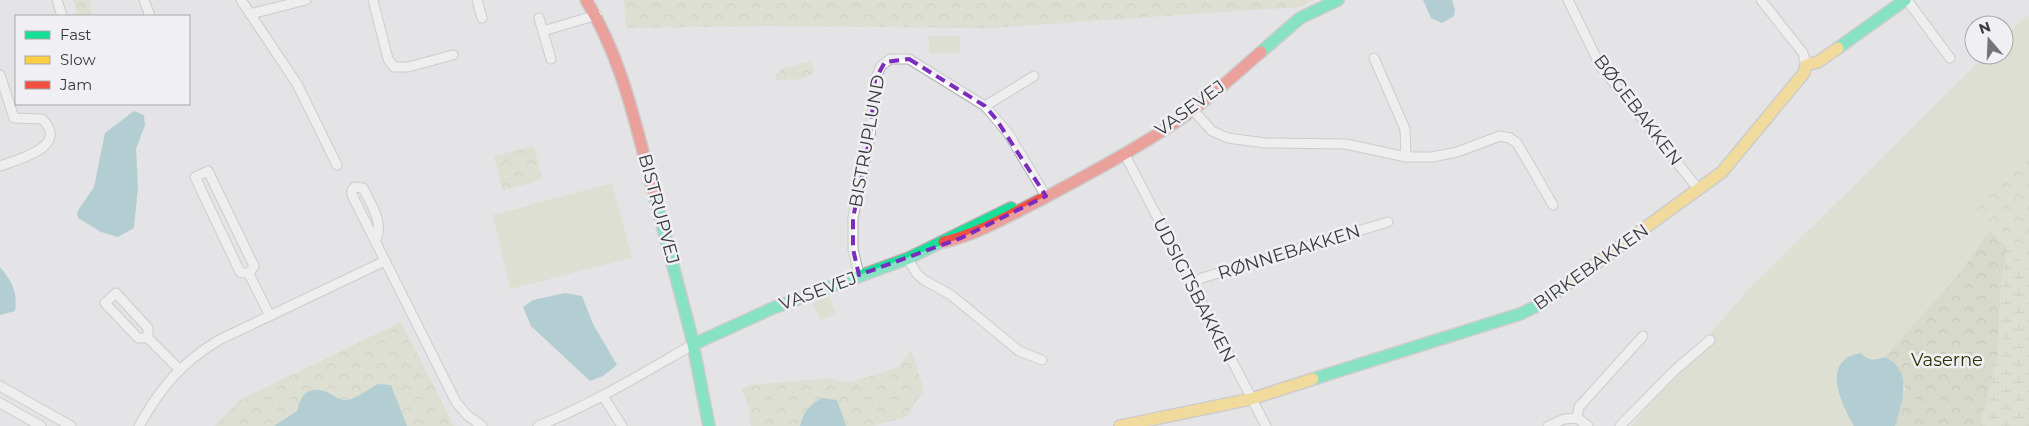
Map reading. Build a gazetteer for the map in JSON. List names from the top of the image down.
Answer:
{
  "streets": {
    "street": [
      "VASEVEJ",
      "BØGEBAKKEN",
      "BISTRUPLUND",
      "BISTRUPVEJ",
      "RØNNEBAKKEN",
      "BIRKEBAKKEN",
      "UDSIGTSBAKKEN"
    ]
  },
  "crossings": [
    ["VASEVEJ", "BISTRUPLUND"],
    ["VASEVEJ", "BISTRUPVEJ"],
    ["VASEVEJ", "UDSIGTSBAKKEN"],
    ["BØGEBAKKEN", "BIRKEBAKKEN"],
    ["RØNNEBAKKEN", "UDSIGTSBAKKEN"],
    ["BIRKEBAKKEN", "UDSIGTSBAKKEN"]
  ],
  "parks": ["Vaserne"],
  "legend": ["Fast", "Slow", "Jam"],
  "north": "top"
}
